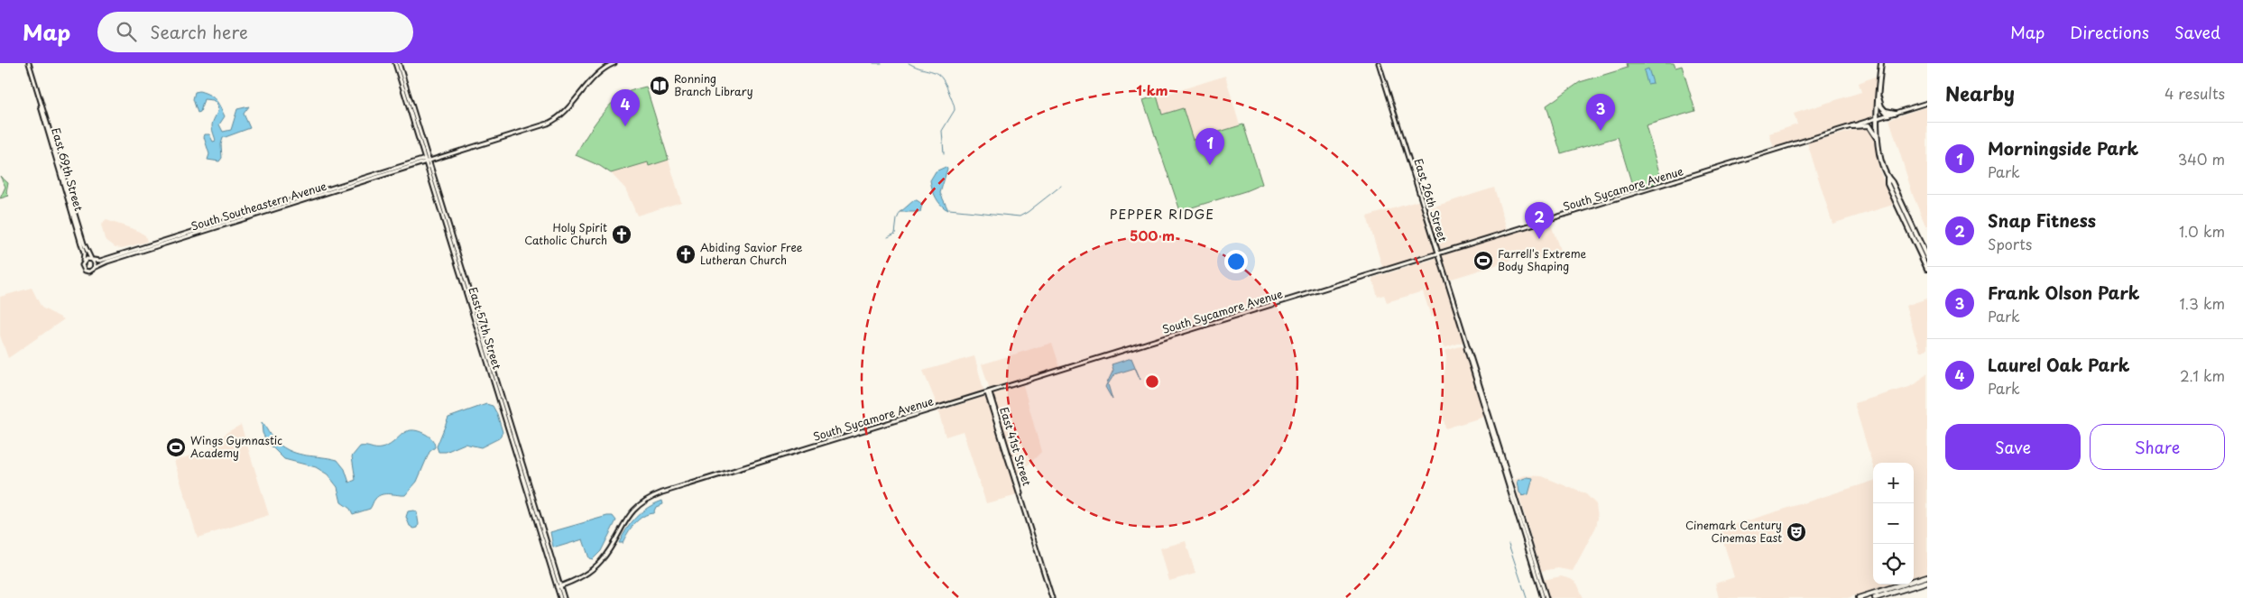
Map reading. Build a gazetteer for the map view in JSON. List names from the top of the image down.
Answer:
{
  "streets": {
    "main road": [
      "East 69th Street",
      "South Sycamore Avenue",
      "East 26th Street",
      "South Southeastern Avenue",
      "East 57th Street",
      "East 41st Street"
    ]
  },
  "crossings": [
    ["East 69th Street", "South Southeastern Avenue"],
    ["South Sycamore Avenue", "East 26th Street"],
    ["South Sycamore Avenue", "East 57th Street"],
    ["South Sycamore Avenue", "East 41st Street"],
    ["South Southeastern Avenue", "East 57th Street"]
  ],
  "districts": ["PEPPER RIDGE"],
  "places": {
    "library": ["Ronning Branch Library"],
    "church": ["Holy Spirit Catholic Church", "Abiding Savior Free Lutheran Church"],
    "sports": ["Farrell's Extreme Body Shaping", "Wings Gymnastic Academy"],
    "theatre": ["Cinemark Century Cinemas East"]
  },
  "page": {
    "header": "Map",
    "search": "Search here",
    "nav": ["Map", "Directions", "Saved"],
    "heading": ["Nearby", "4 results"],
    "pins": [
      "4",
      "3",
      "1",
      "2"
    ],
    "list": [
      {
        "mark": "1",
        "name": "Morningside Park",
        "note": "Park",
        "value": "340 m"
      },
      {
        "mark": "2",
        "name": "Snap Fitness",
        "note": "Sports",
        "value": "1.0 km"
      },
      {
        "mark": "3",
        "name": "Frank Olson Park",
        "note": "Park",
        "value": "1.3 km"
      },
      {
        "mark": "4",
        "name": "Laurel Oak Park",
        "note": "Park",
        "value": "2.1 km"
      }
    ],
    "buttons": ["Save", "Share"],
    "map_buttons": ["+", "−"]
  },
  "rings": ["1 km", "500 m"]
}
